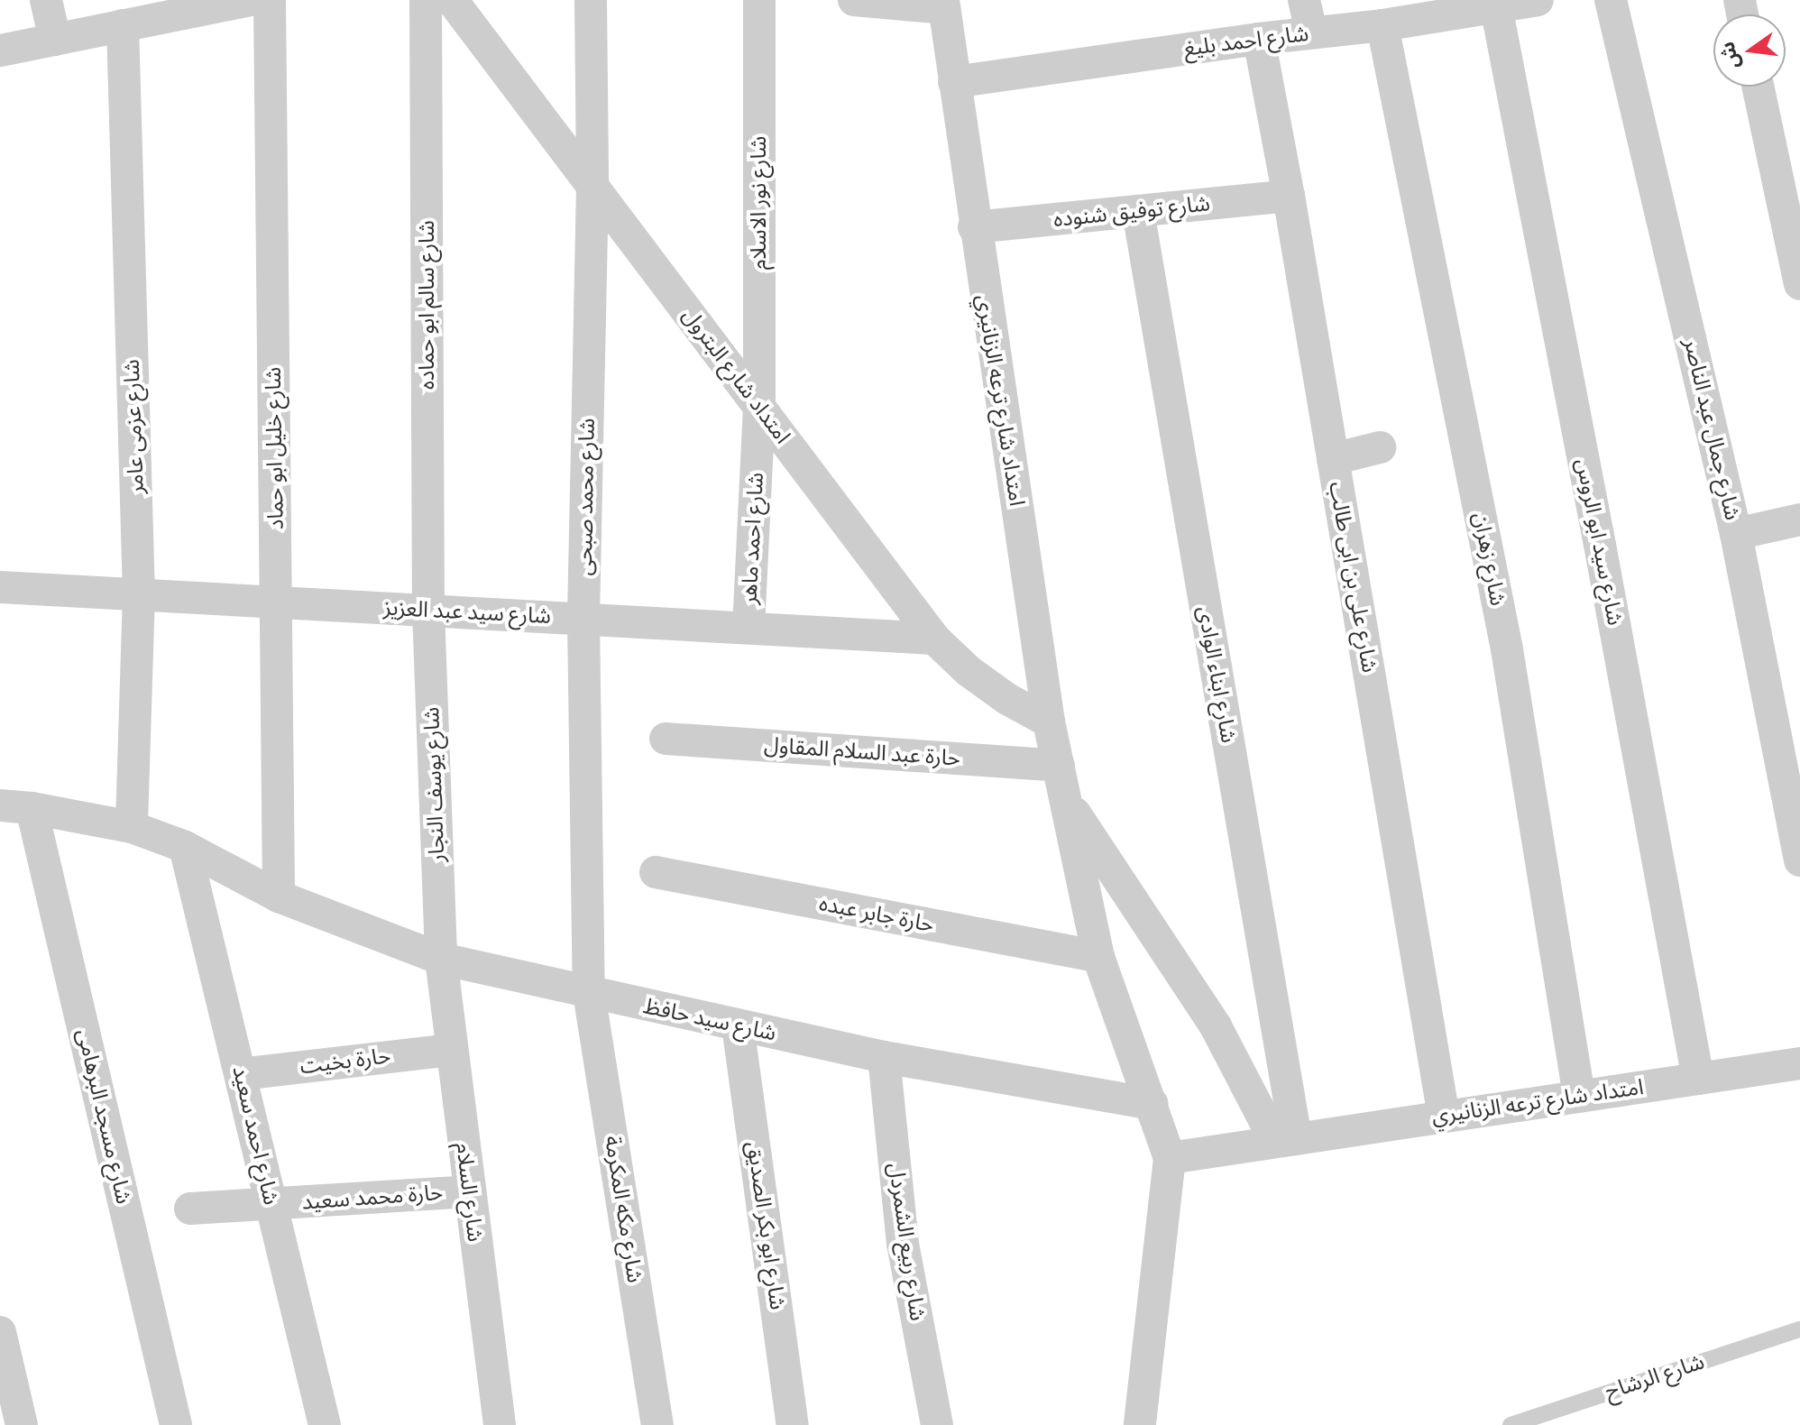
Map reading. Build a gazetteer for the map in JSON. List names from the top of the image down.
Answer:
{
  "streets": {
    "street": [
      "شارع احمد بليغ",
      "شارع نور الاسلام",
      "شارع توفيق شنوده",
      "شارع سالم ابو حماده",
      "امتداد شارع البترول",
      "امتداد شارع ترعه الزنانيري",
      "شارع عزمى عامر",
      "شارع جمال عبد الناصر",
      "شارع خليل ابو حماد",
      "شارع محمد صبحى",
      "شارع احمد ماهر",
      "شارع سيد ابو الروس",
      "شارع زهران",
      "شارع على بن ابى طالب",
      "شارع سيد عبد العزيز",
      "شارع ابناء الوادى",
      "حارة عبد السلام المقاول",
      "شارع يوسف النجار",
      "حارة جابر عبده",
      "شارع سيد حافظ",
      "حارة بخيت",
      "شارع مسجد البرهامى",
      "شارع احمد سعيد",
      "شارع السلام",
      "حارة محمد سعيد",
      "شارع مكه المكرمة",
      "شارع ابو بكر الصديق",
      "شارع ربيع الشمردل"
    ],
    "lane": ["شارع الرشاح"]
  },
  "crossings": [
    ["شارع احمد بليغ", "امتداد شارع ترعه الزنانيري"],
    ["شارع احمد بليغ", "شارع سيد ابو الروس"],
    ["شارع احمد بليغ", "شارع زهران"],
    ["شارع احمد بليغ", "شارع على بن ابى طالب"],
    ["شارع نور الاسلام", "امتداد شارع البترول"],
    ["شارع نور الاسلام", "شارع احمد ماهر"],
    ["شارع توفيق شنوده", "امتداد شارع ترعه الزنانيري"],
    ["شارع توفيق شنوده", "شارع على بن ابى طالب"],
    ["شارع توفيق شنوده", "شارع ابناء الوادى"],
    ["شارع سالم ابو حماده", "شارع سيد عبد العزيز"],
    ["شارع سالم ابو حماده", "شارع يوسف النجار"],
    ["امتداد شارع البترول", "امتداد شارع ترعه الزنانيري"],
    ["امتداد شارع البترول", "شارع محمد صبحى"],
    ["امتداد شارع البترول", "شارع احمد ماهر"],
    ["امتداد شارع البترول", "شارع سيد عبد العزيز"],
    ["امتداد شارع ترعه الزنانيري", "شارع سيد ابو الروس"],
    ["امتداد شارع ترعه الزنانيري", "شارع زهران"],
    ["امتداد شارع ترعه الزنانيري", "شارع على بن ابى طالب"],
    ["امتداد شارع ترعه الزنانيري", "شارع ابناء الوادى"],
    ["امتداد شارع ترعه الزنانيري", "حارة عبد السلام المقاول"],
    ["امتداد شارع ترعه الزنانيري", "حارة جابر عبده"],
    ["امتداد شارع ترعه الزنانيري", "شارع سيد حافظ"],
    ["شارع عزمى عامر", "شارع سيد عبد العزيز"],
    ["شارع عزمى عامر", "شارع سيد حافظ"],
    ["شارع خليل ابو حماد", "شارع سيد عبد العزيز"],
    ["شارع خليل ابو حماد", "شارع سيد حافظ"],
    ["شارع محمد صبحى", "شارع سيد عبد العزيز"],
    ["شارع محمد صبحى", "شارع سيد حافظ"],
    ["شارع محمد صبحى", "شارع مكه المكرمة"],
    ["شارع احمد ماهر", "شارع سيد عبد العزيز"],
    ["شارع سيد عبد العزيز", "شارع يوسف النجار"],
    ["شارع يوسف النجار", "شارع سيد حافظ"],
    ["شارع يوسف النجار", "شارع السلام"],
    ["شارع سيد حافظ", "شارع مسجد البرهامى"],
    ["شارع سيد حافظ", "شارع احمد سعيد"],
    ["شارع سيد حافظ", "شارع السلام"],
    ["شارع سيد حافظ", "شارع مكه المكرمة"],
    ["شارع سيد حافظ", "شارع ابو بكر الصديق"],
    ["شارع سيد حافظ", "شارع ربيع الشمردل"],
    ["حارة بخيت", "شارع احمد سعيد"],
    ["حارة بخيت", "شارع السلام"],
    ["شارع احمد سعيد", "حارة محمد سعيد"],
    ["شارع السلام", "حارة محمد سعيد"]
  ],
  "north": "left"
}
